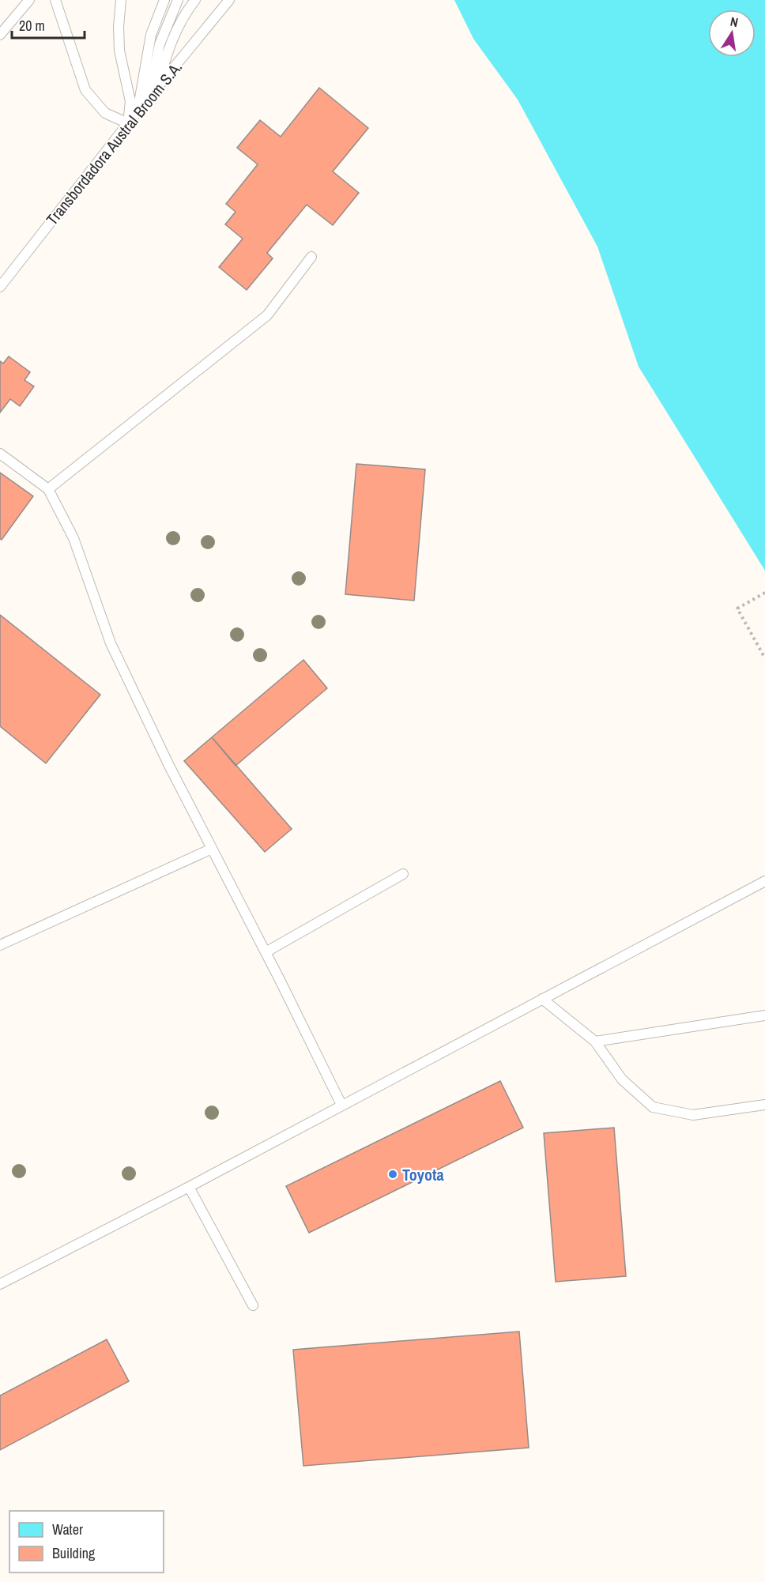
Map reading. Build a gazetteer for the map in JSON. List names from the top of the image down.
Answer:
{
  "streets": {
    "lane": ["Transbordadora Austral Broom S.A."]
  },
  "places": ["Toyota"],
  "legend": ["Water", "Building"],
  "scale_bar": "20 m",
  "north": "top"
}
